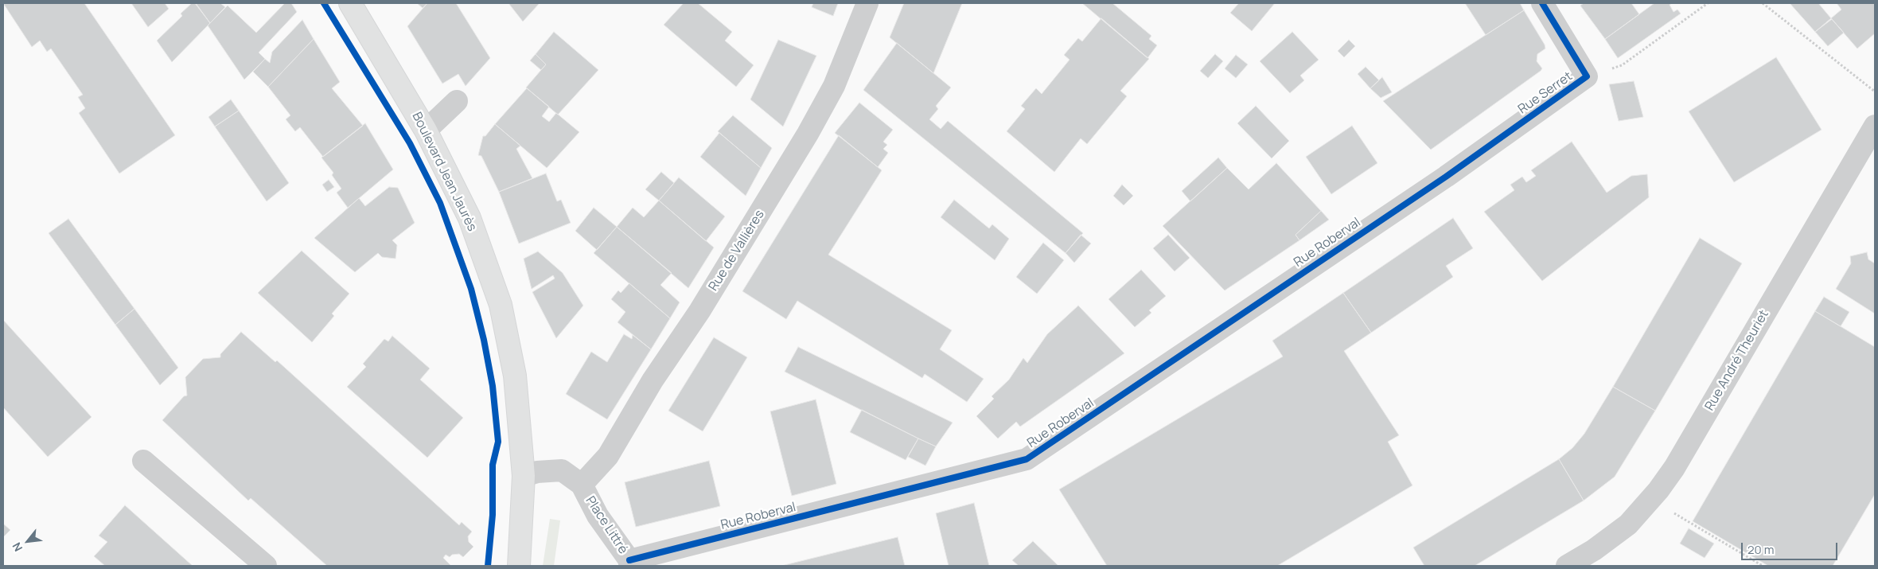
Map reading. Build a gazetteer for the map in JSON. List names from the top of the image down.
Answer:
{
  "streets": {
    "main road": ["Boulevard Jean Jaurès"],
    "street": [
      "Rue Serret",
      "Rue Roberval",
      "Rue de Vallières",
      "Rue André Theuriet",
      "Place Littré"
    ]
  },
  "crossings": [
    ["Rue Serret", "Rue Roberval"],
    ["Rue Roberval", "Place Littré"],
    ["Rue de Vallières", "Place Littré"]
  ],
  "scale_bar": "20 m",
  "north": "bottom left"
}
